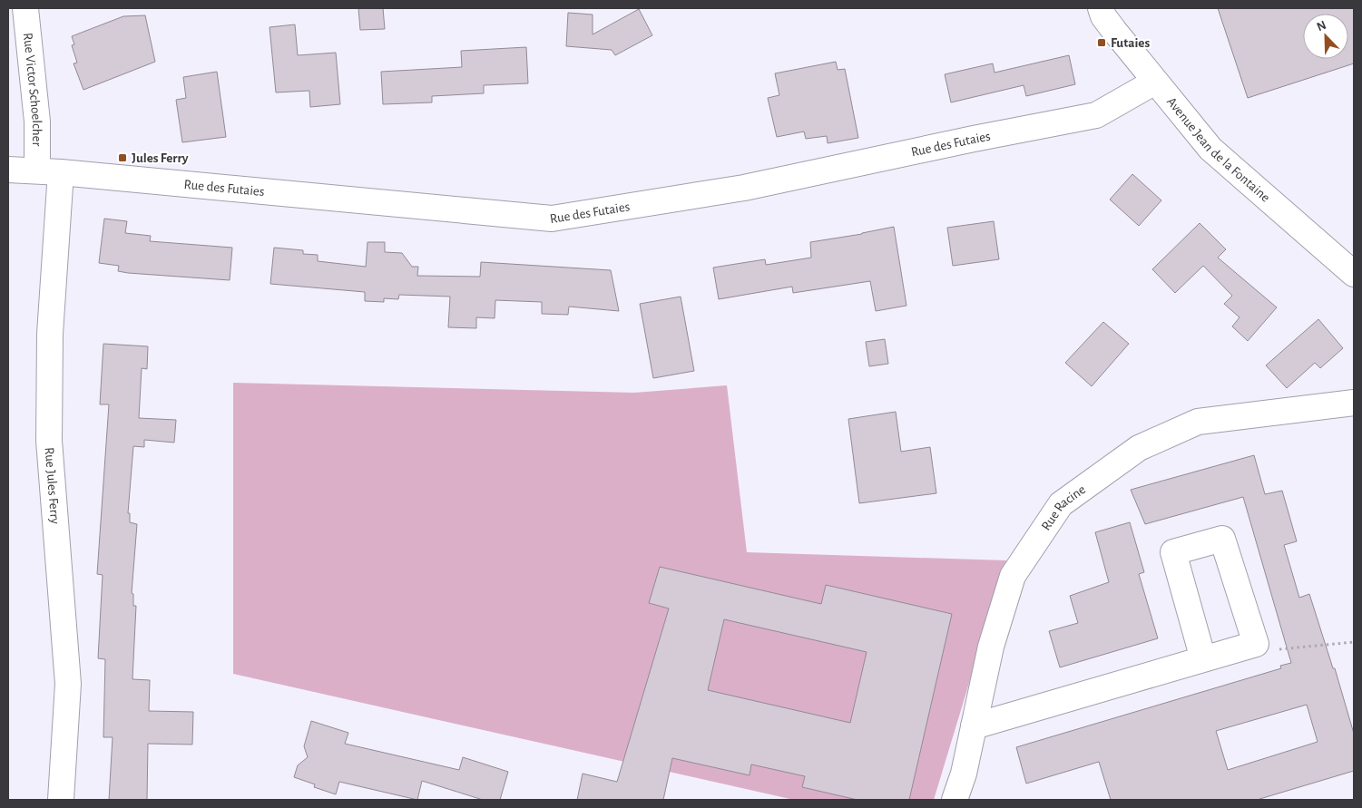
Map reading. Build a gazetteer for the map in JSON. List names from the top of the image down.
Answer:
{
  "streets": {
    "street": [
      "Rue Victor Schoelcher",
      "Rue des Futaies",
      "Avenue Jean de la Fontaine",
      "Rue Jules Ferry",
      "Rue Racine"
    ]
  },
  "crossings": [
    ["Rue Victor Schoelcher", "Rue des Futaies"],
    ["Rue Victor Schoelcher", "Rue Jules Ferry"],
    ["Rue des Futaies", "Avenue Jean de la Fontaine"],
    ["Rue des Futaies", "Rue Jules Ferry"]
  ],
  "places": {
    "transit": ["Futaies", "Jules Ferry"]
  },
  "north": "top left"
}
